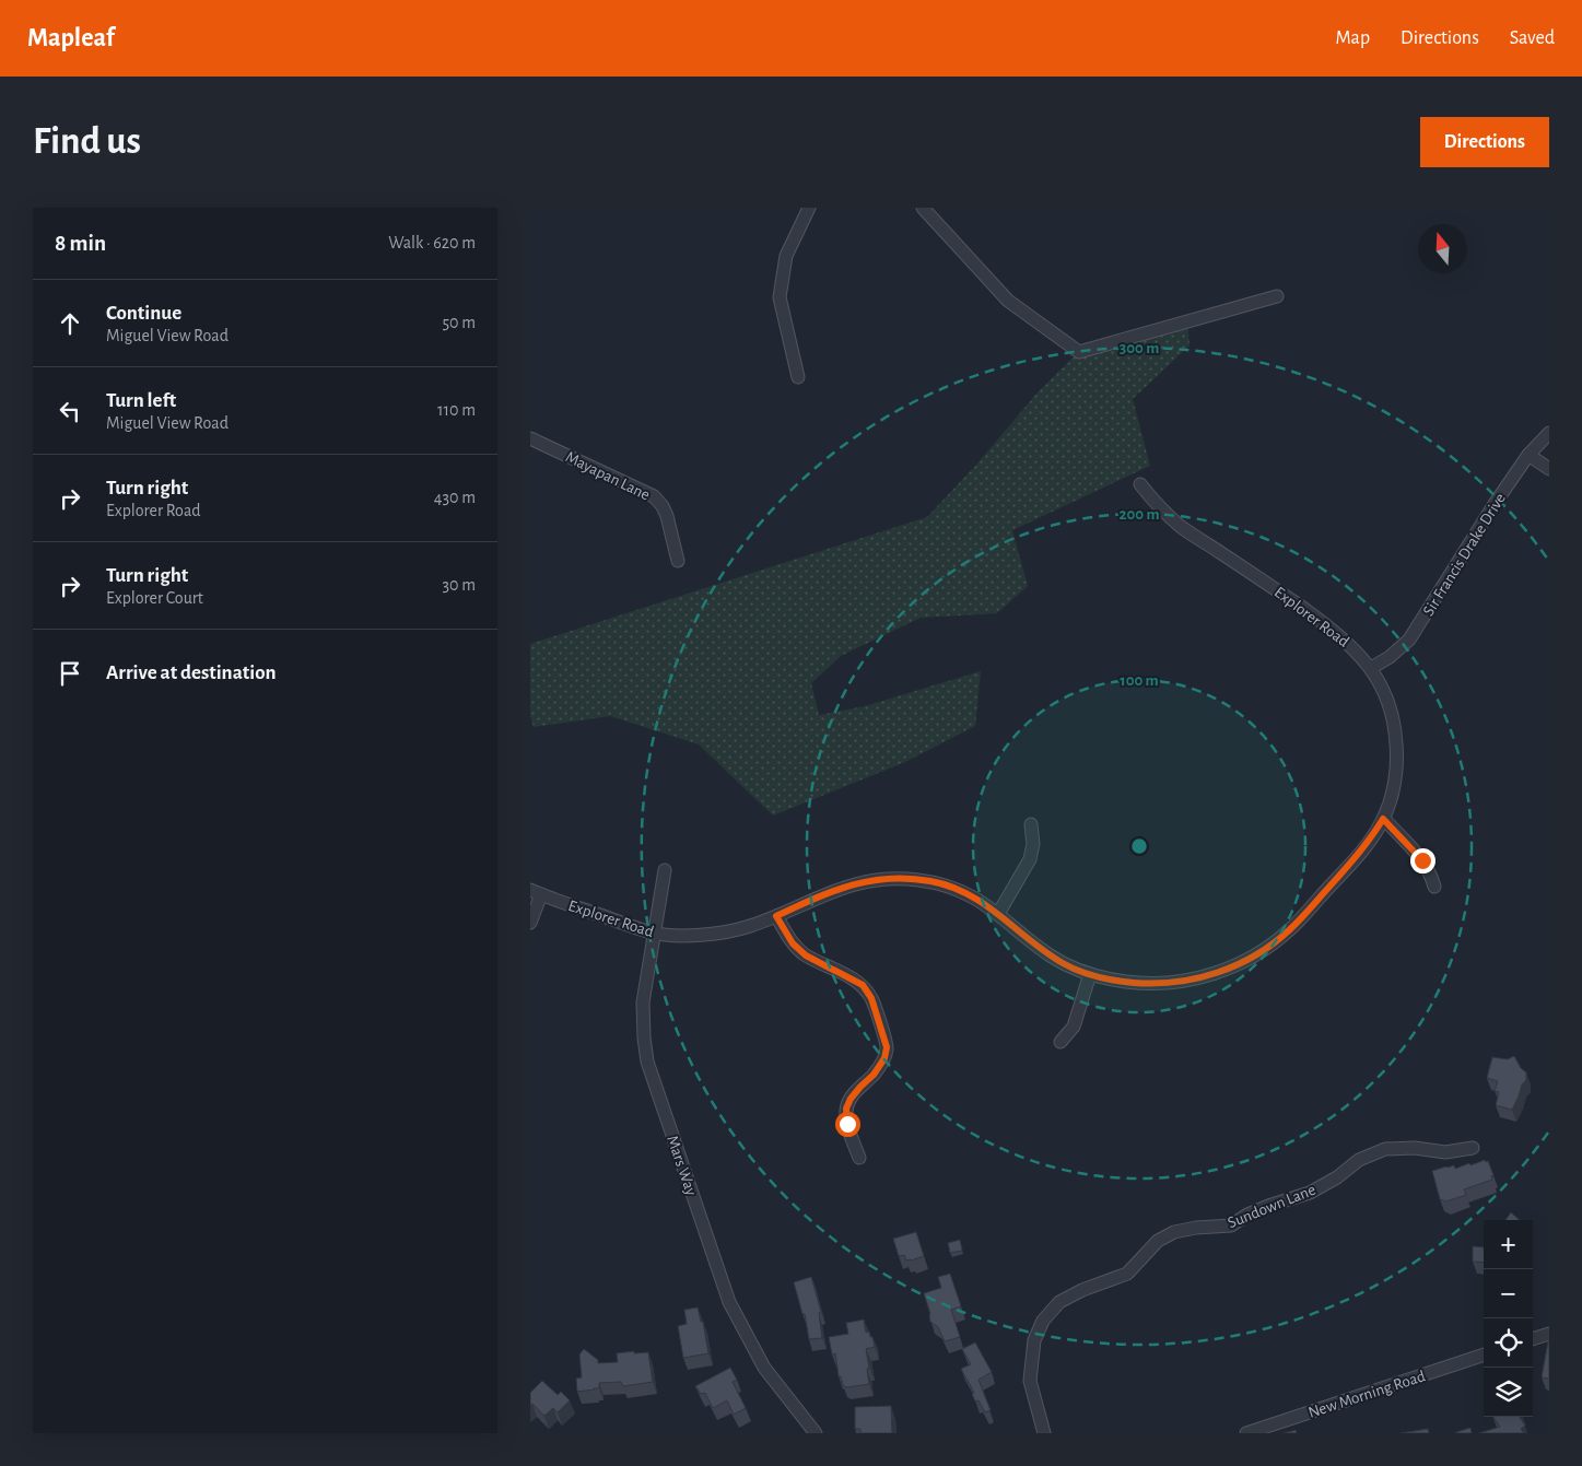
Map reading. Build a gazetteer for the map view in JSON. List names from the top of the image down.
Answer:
{
  "streets": {
    "street": [
      "Mayapan Lane",
      "Sir Francis Drake Drive",
      "Explorer Road",
      "Mars Way",
      "Sundown Lane",
      "New Morning Road"
    ]
  },
  "crossings": [
    ["Sir Francis Drake Drive", "Explorer Road"],
    ["Explorer Road", "Mars Way"]
  ],
  "north": "top",
  "page": {
    "header": "Mapleaf",
    "nav": ["Map", "Directions", "Saved"],
    "buttons": "Directions",
    "title": "Find us",
    "heading": ["8 min", "Walk · 620 m"],
    "list": [
      ["Continue", "Miguel View Road", "50 m"],
      ["Turn left", "Miguel View Road", "110 m"],
      ["Turn right", "Explorer Road", "430 m"],
      ["Turn right", "Explorer Court", "30 m"],
      "Arrive at destination"
    ],
    "map_buttons": ["+", "−"]
  },
  "rings": ["300 m", "200 m", "100 m"]
}
